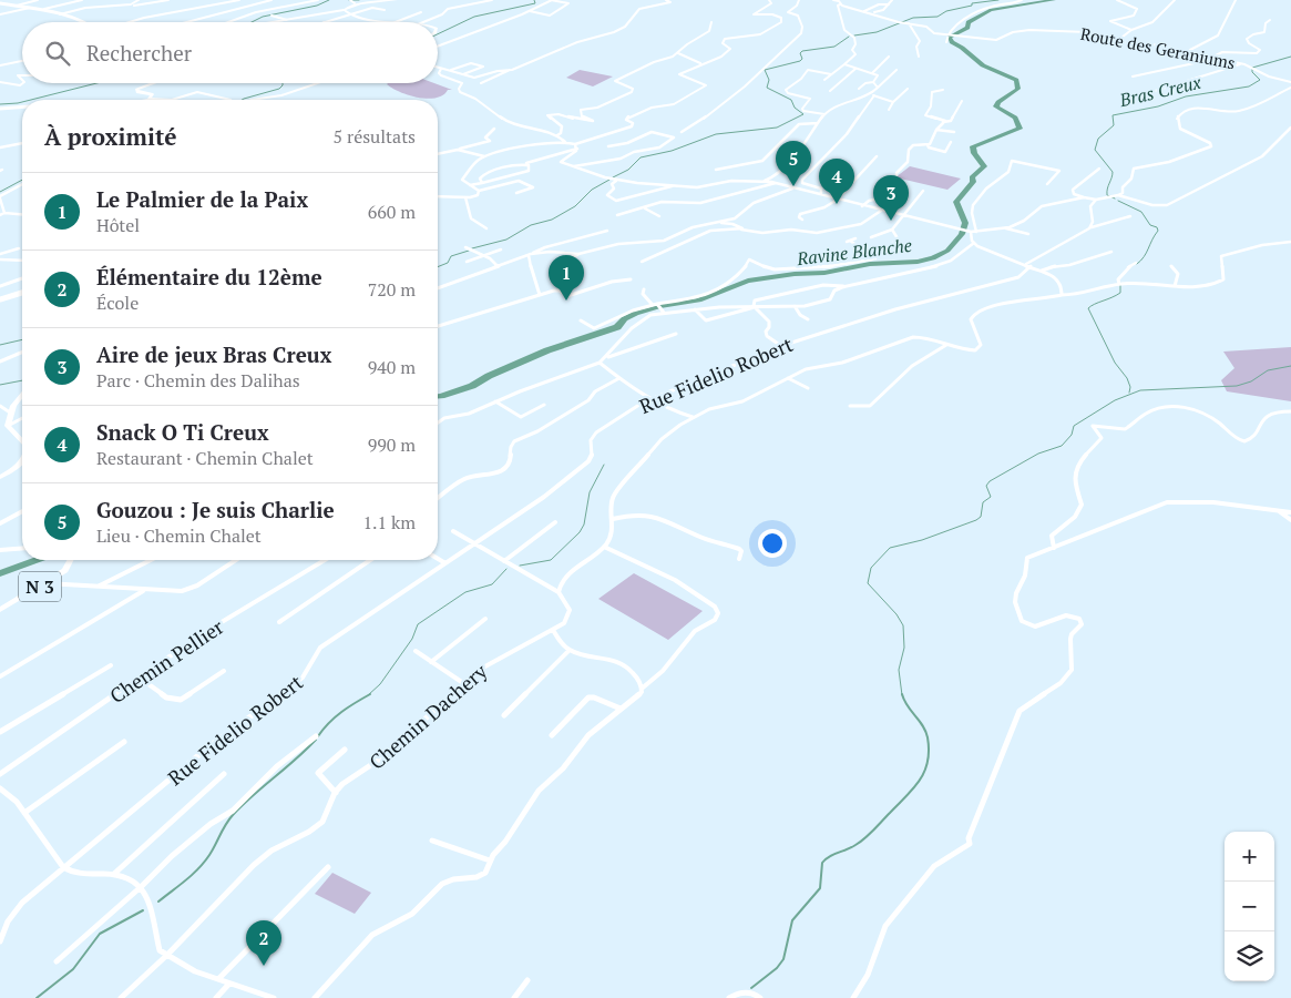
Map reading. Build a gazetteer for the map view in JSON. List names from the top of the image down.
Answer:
{
  "streets": {
    "main road": ["N 3"],
    "street": [
      "Route des Geraniums",
      "Rue Fidelio Robert",
      "Chemin Pellier",
      "Chemin Dachery"
    ]
  },
  "water": ["Bras Creux", "Ravine Blanche"],
  "page": {
    "search": "Rechercher",
    "heading": ["À proximité", "5 résultats"],
    "pins": [
      "5",
      "4",
      "3",
      "1",
      "2"
    ],
    "list": [
      {
        "mark": "1",
        "name": "Le Palmier de la Paix",
        "note": "Hôtel",
        "value": "660 m"
      },
      {
        "mark": "2",
        "name": "Élémentaire du 12ème",
        "note": "École",
        "value": "720 m"
      },
      {
        "mark": "3",
        "name": "Aire de jeux Bras Creux",
        "note": "Parc · Chemin des Dalihas",
        "value": "940 m"
      },
      {
        "mark": "4",
        "name": "Snack O Ti Creux",
        "note": "Restaurant · Chemin Chalet",
        "value": "990 m"
      },
      {
        "mark": "5",
        "name": "Gouzou : Je suis Charlie",
        "note": "Lieu · Chemin Chalet",
        "value": "1.1 km"
      }
    ],
    "map_buttons": ["+", "−"]
  }
}
